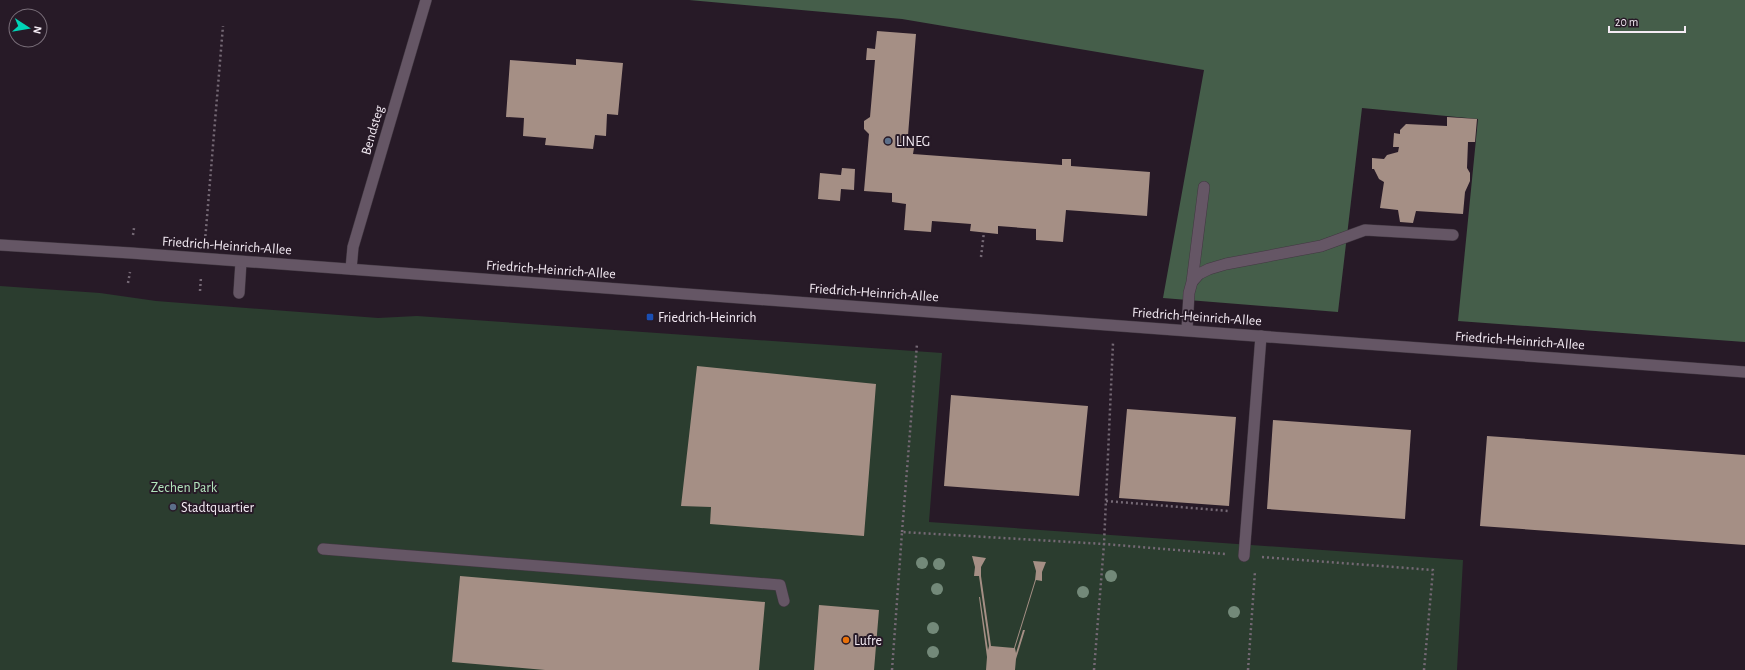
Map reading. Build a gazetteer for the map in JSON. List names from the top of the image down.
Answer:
{
  "streets": {
    "main road": ["Bendsteg", "Friedrich-Heinrich-Allee"]
  },
  "crossings": [
    ["Bendsteg", "Friedrich-Heinrich-Allee"]
  ],
  "parks": ["Zechen Park"],
  "places": {
    "other": ["LINEG", "Stadtquartier", "Lufre"],
    "transit": ["Friedrich-Heinrich"]
  },
  "scale_bar": "20 m",
  "north": "right"
}
